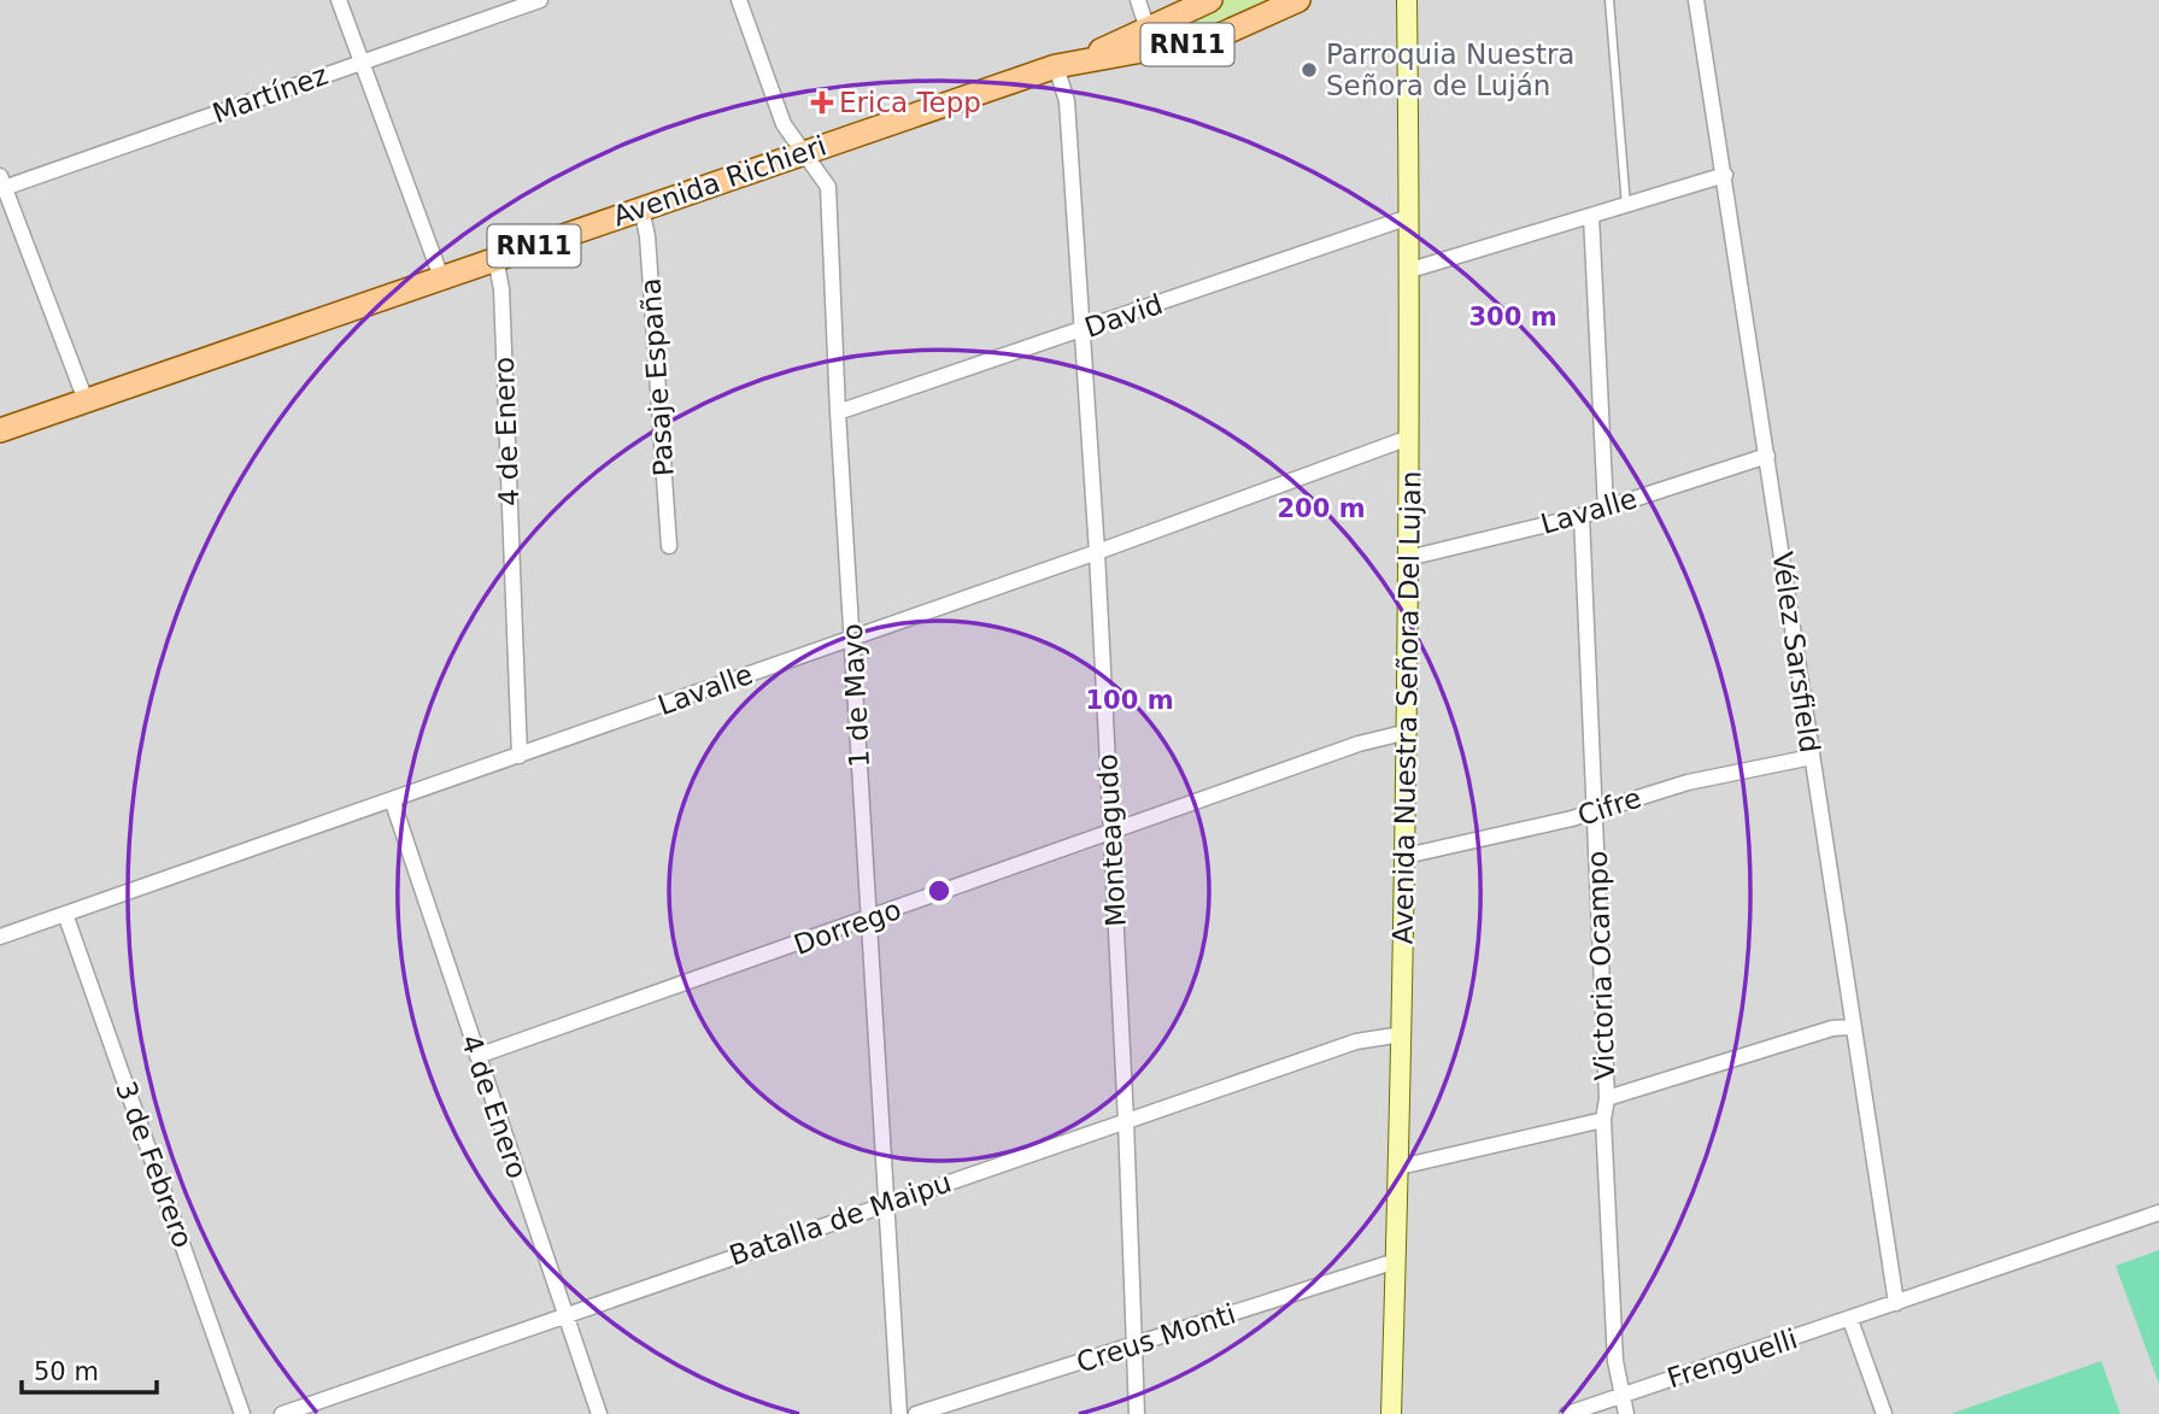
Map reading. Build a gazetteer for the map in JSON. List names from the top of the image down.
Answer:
{
  "streets": {
    "main road": ["RN11", "Avenida Richieri"],
    "street": [
      "Martínez",
      "David",
      "Pasaje España",
      "4 de Enero",
      "Lavalle",
      "Vélez Sarsfield",
      "1 de Mayo",
      "Avenida Nuestra Señora Del Lujan",
      "Cifre",
      "Monteagudo",
      "Dorrego",
      "Victoria Ocampo",
      "3 de Febrero",
      "Batalla de Maipu",
      "Creus Monti",
      "Frenguelli"
    ]
  },
  "crossings": [
    ["RN11", "Avenida Richieri"],
    ["RN11", "Monteagudo"],
    ["Avenida Richieri", "Pasaje España"],
    ["Avenida Richieri", "4 de Enero"],
    ["Avenida Richieri", "1 de Mayo"],
    ["Avenida Richieri", "Monteagudo"],
    ["David", "1 de Mayo"],
    ["David", "Avenida Nuestra Señora Del Lujan"],
    ["David", "Monteagudo"],
    ["4 de Enero", "Lavalle"],
    ["4 de Enero", "Dorrego"],
    ["4 de Enero", "Batalla de Maipu"],
    ["Lavalle", "Vélez Sarsfield"],
    ["Lavalle", "1 de Mayo"],
    ["Lavalle", "Avenida Nuestra Señora Del Lujan"],
    ["Lavalle", "Monteagudo"],
    ["Lavalle", "Victoria Ocampo"],
    ["Lavalle", "3 de Febrero"],
    ["Vélez Sarsfield", "Cifre"],
    ["Vélez Sarsfield", "Frenguelli"],
    ["1 de Mayo", "Dorrego"],
    ["1 de Mayo", "Batalla de Maipu"],
    ["Avenida Nuestra Señora Del Lujan", "Cifre"],
    ["Avenida Nuestra Señora Del Lujan", "Dorrego"],
    ["Avenida Nuestra Señora Del Lujan", "Batalla de Maipu"],
    ["Avenida Nuestra Señora Del Lujan", "Creus Monti"],
    ["Cifre", "Victoria Ocampo"],
    ["Monteagudo", "Dorrego"],
    ["Monteagudo", "Batalla de Maipu"],
    ["Monteagudo", "Creus Monti"],
    ["Victoria Ocampo", "Frenguelli"]
  ],
  "places": {
    "other": ["Parroquia Nuestra Señora de Luján"],
    "health": ["Erica Tepp"]
  },
  "scale_bar": "50 m",
  "rings": ["300 m", "200 m", "100 m"]
}
